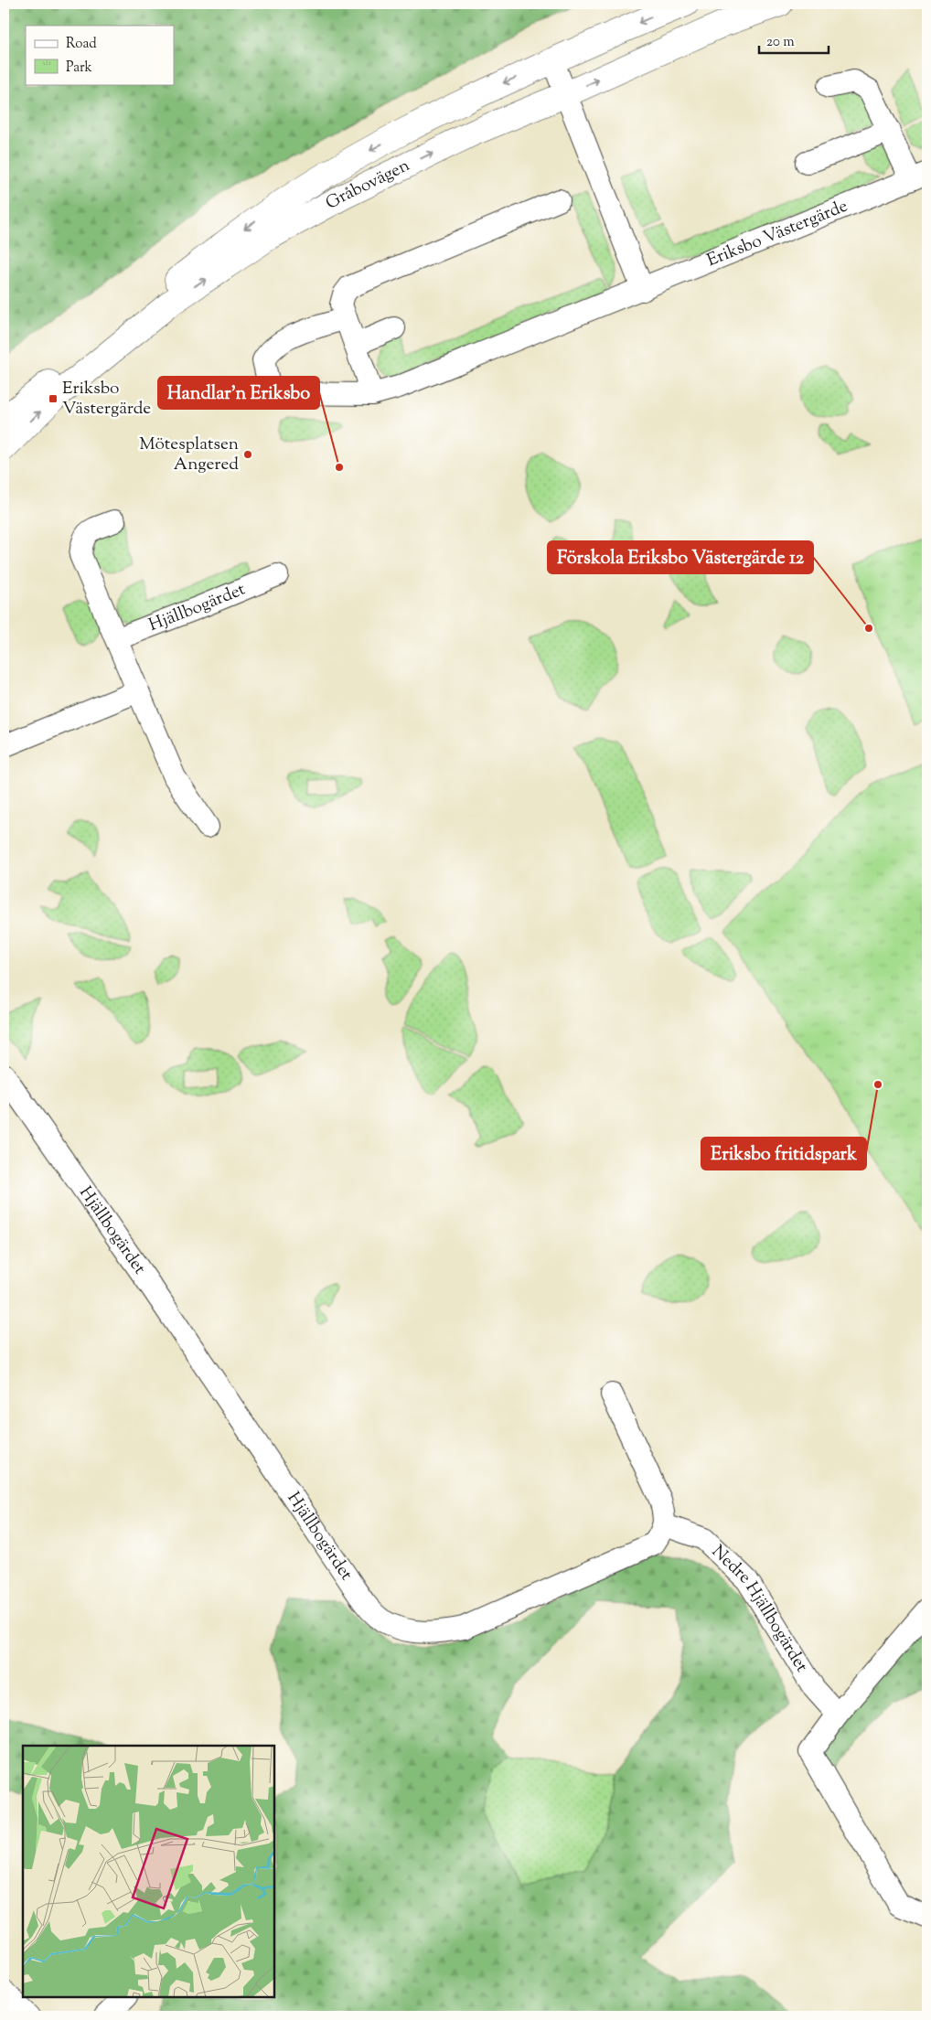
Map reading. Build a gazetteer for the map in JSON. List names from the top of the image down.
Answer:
{
  "streets": {
    "main road": ["Gråbovägen"],
    "street": ["Eriksbo Västergärde", "Hjällbogärdet", "Nedre Hjällbogärdet"]
  },
  "crossings": [
    ["Hjällbogärdet", "Nedre Hjällbogärdet"]
  ],
  "places": {
    "transit": ["Eriksbo Västergärde"],
    "other": [
      "Mötesplatsen Angered",
      "Handlar'n Eriksbo",
      "Förskola Eriksbo Västergärde 12",
      "Eriksbo fritidspark"
    ]
  },
  "legend": ["Road", "Park"],
  "scale_bar": "20 m"
}
